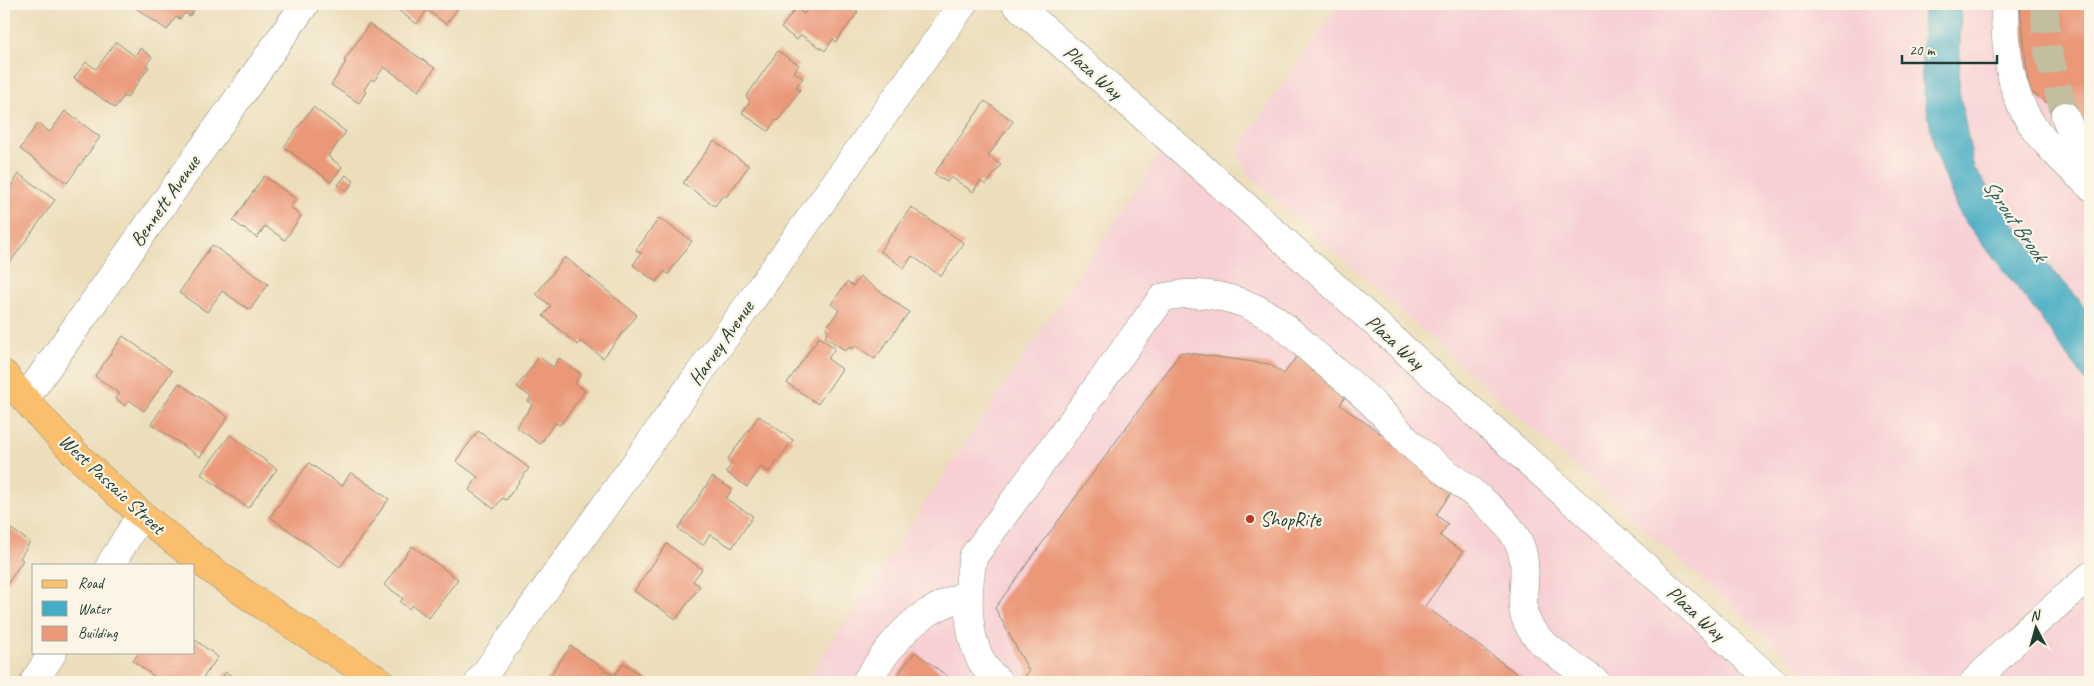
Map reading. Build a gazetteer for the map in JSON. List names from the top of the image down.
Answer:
{
  "streets": {
    "main road": ["West Passaic Street"],
    "street": ["Plaza Way", "Bennett Avenue", "Harvey Avenue"]
  },
  "crossings": [
    ["Bennett Avenue", "West Passaic Street"]
  ],
  "water": ["Sprout Brook"],
  "places": ["ShopRite"],
  "legend": ["Road", "Water", "Building"],
  "scale_bar": "20 m",
  "north": "top"
}
